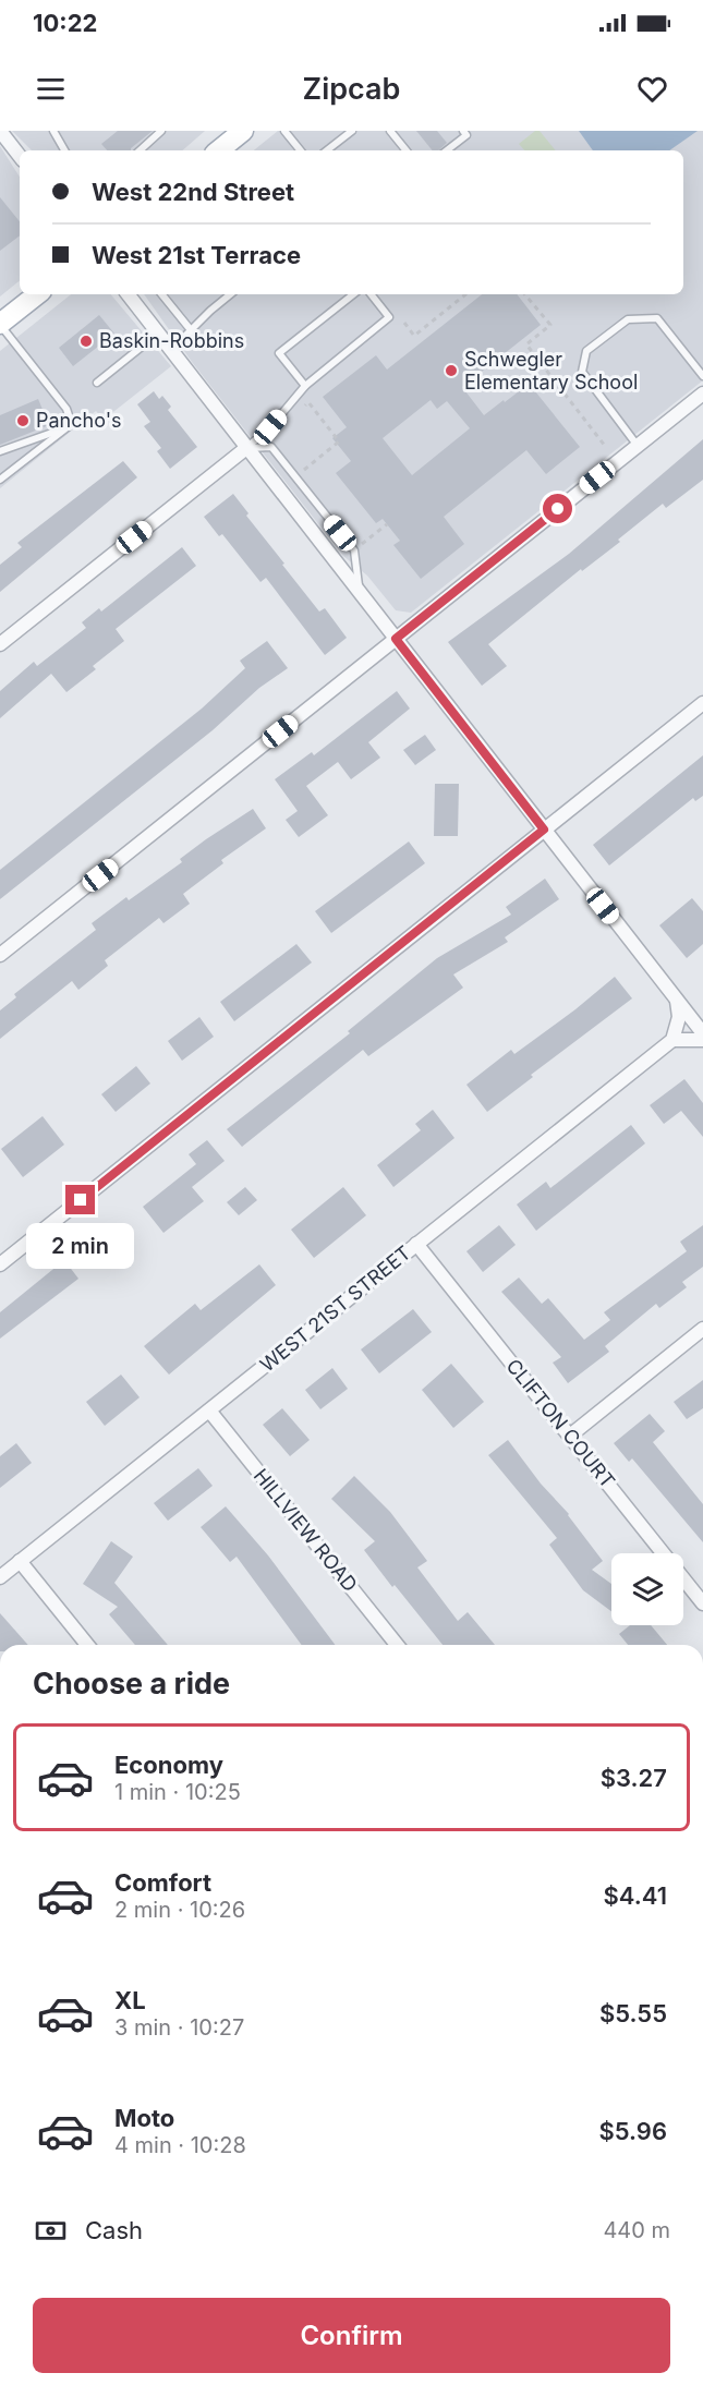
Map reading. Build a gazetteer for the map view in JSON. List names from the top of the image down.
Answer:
{
  "streets": {
    "street": ["WEST 21ST STREET", "CLIFTON COURT", "HILLVIEW ROAD"]
  },
  "crossings": [
    ["WEST 21ST STREET", "CLIFTON COURT"],
    ["WEST 21ST STREET", "HILLVIEW ROAD"]
  ],
  "places": ["Baskin-Robbins", "Schwegler Elementary School", "Pancho's"],
  "page": {
    "status": "10:22",
    "header": "Zipcab",
    "banner": ["West 22nd Street", "West 21st Terrace"],
    "bubble": "2 min",
    "heading": "Choose a ride",
    "list": [
      {
        "name": "Economy",
        "note": "1 min · 10:25",
        "value": "$3.27"
      },
      {
        "name": "Comfort",
        "note": "2 min · 10:26",
        "value": "$4.41"
      },
      {
        "name": "XL",
        "note": "3 min · 10:27",
        "value": "$5.55"
      },
      {
        "name": "Moto",
        "note": "4 min · 10:28",
        "value": "$5.96"
      }
    ],
    "pay": ["Cash", "440 m"],
    "buttons": "Confirm"
  }
}
